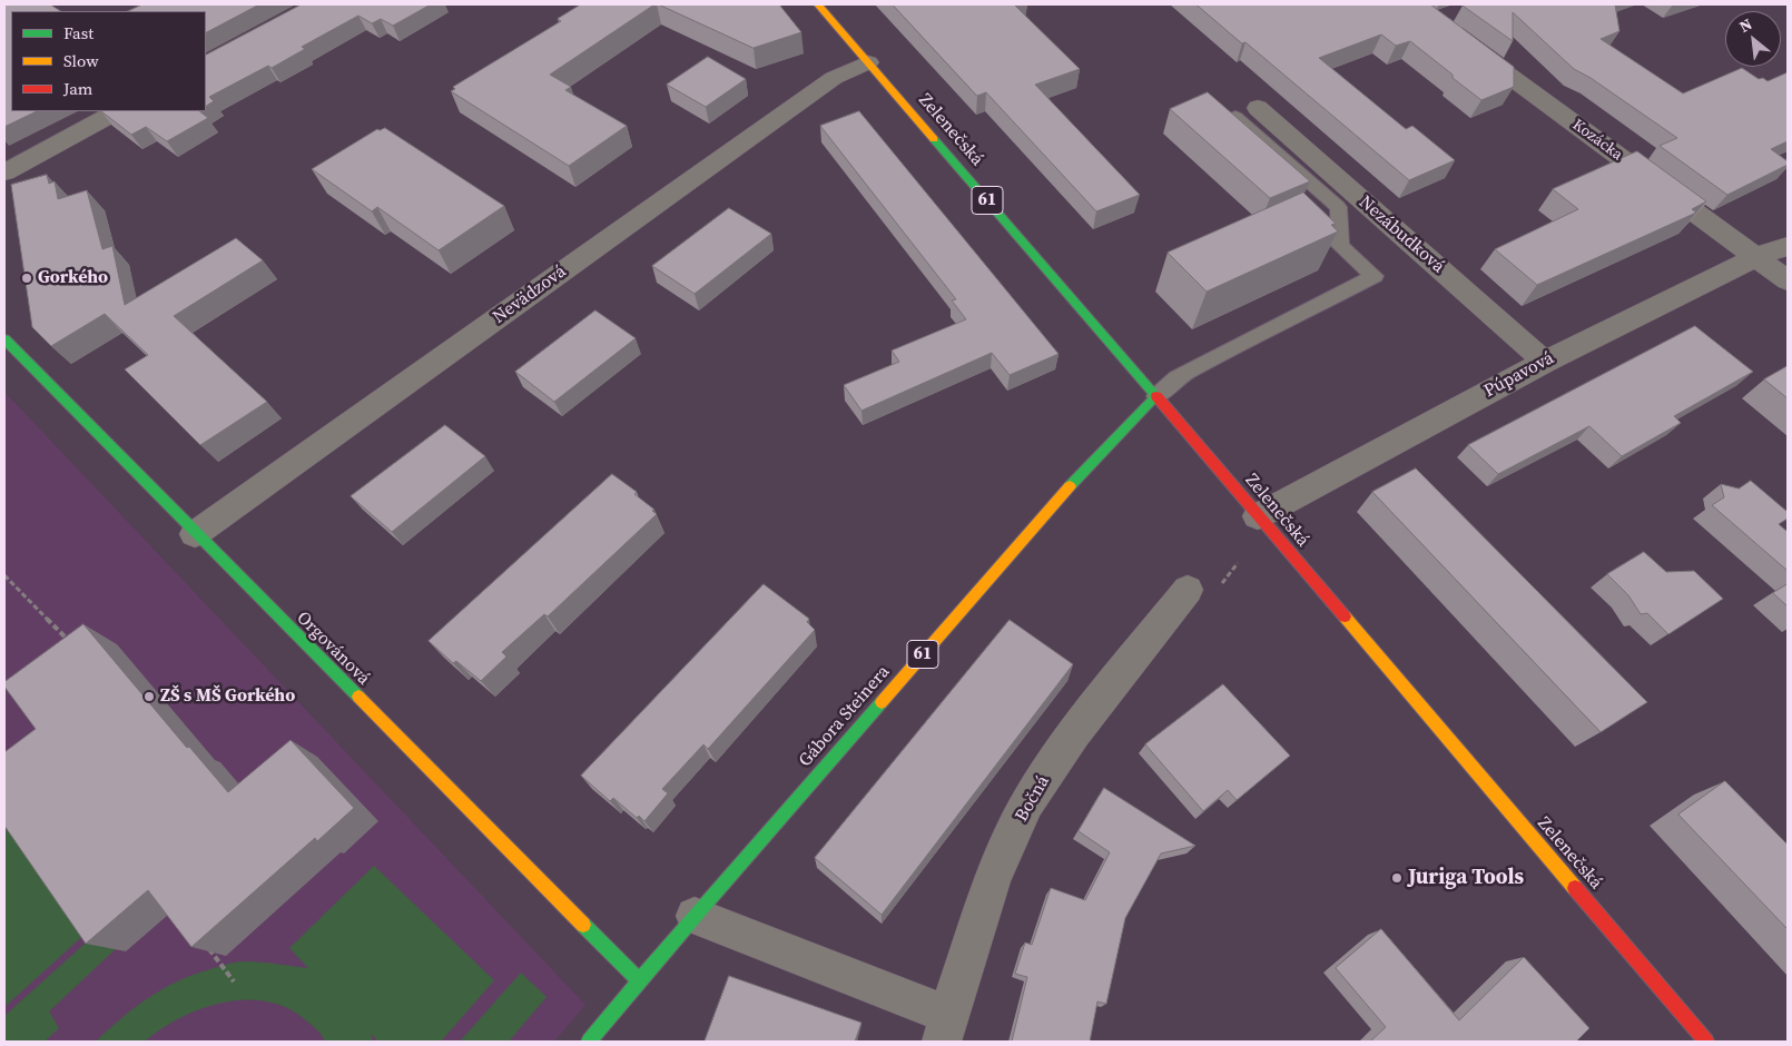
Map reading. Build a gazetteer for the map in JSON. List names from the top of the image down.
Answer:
{
  "streets": {
    "street": [
      "Zelenečská",
      "Kozácka",
      "61",
      "Nezábudková",
      "Nevädzová",
      "Púpavová",
      "Orgovánová",
      "Gábora Steinera",
      "Bočná"
    ]
  },
  "crossings": [
    ["Zelenečská", "Nevädzová"],
    ["Zelenečská", "Púpavová"],
    ["Zelenečská", "Gábora Steinera"],
    ["Kozácka", "Púpavová"],
    ["Nezábudková", "Púpavová"],
    ["Nevädzová", "Orgovánová"],
    ["Orgovánová", "Gábora Steinera"]
  ],
  "places": ["Gorkého", "ZŠ s MŠ Gorkého", "Juriga Tools"],
  "legend": ["Fast", "Slow", "Jam"],
  "north": "top left"
}
